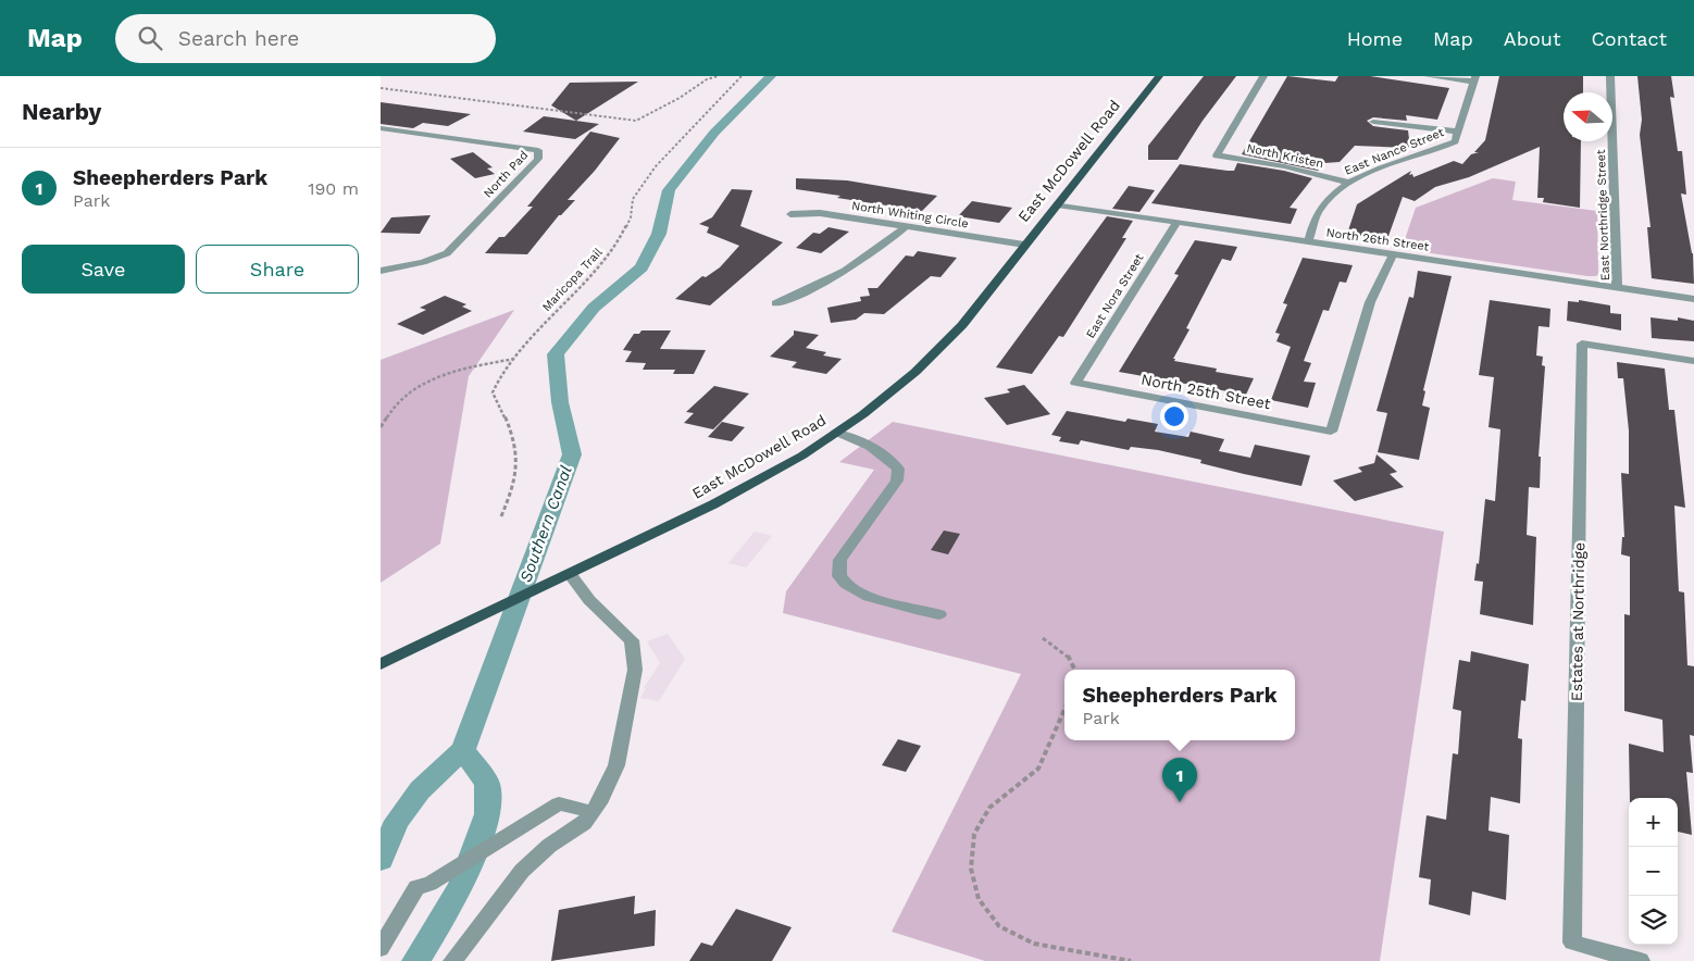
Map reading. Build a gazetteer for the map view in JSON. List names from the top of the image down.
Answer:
{
  "streets": {
    "main road": ["East McDowell Road"],
    "street": [
      "East Nance Street",
      "North Kristen",
      "North Pad",
      "North Whiting Circle",
      "East Northridge Street",
      "North 26th Street",
      "East Nora Street",
      "North 25th Street",
      "Estates at Northridge"
    ],
    "path": ["Maricopa Trail"]
  },
  "crossings": [
    ["East Nance Street", "North Kristen"],
    ["East Nance Street", "North 26th Street"],
    ["East McDowell Road", "North Whiting Circle"],
    ["East McDowell Road", "North 26th Street"],
    ["East Northridge Street", "North 26th Street"],
    ["North 26th Street", "East Nora Street"],
    ["North 26th Street", "North 25th Street"],
    ["East Nora Street", "North 25th Street"]
  ],
  "water": ["Southern Canal"],
  "north": "left",
  "page": {
    "header": "Map",
    "search": "Search here",
    "nav": [
      "Home",
      "Map",
      "About",
      "Contact"
    ],
    "heading": "Nearby",
    "list": [
      {
        "mark": "1",
        "name": "Sheepherders Park",
        "note": "Park",
        "value": "190 m"
      }
    ],
    "buttons": ["Save", "Share"],
    "popup": ["Sheepherders Park", "Park"],
    "pins": "1",
    "map_buttons": ["+", "−"]
  }
}
